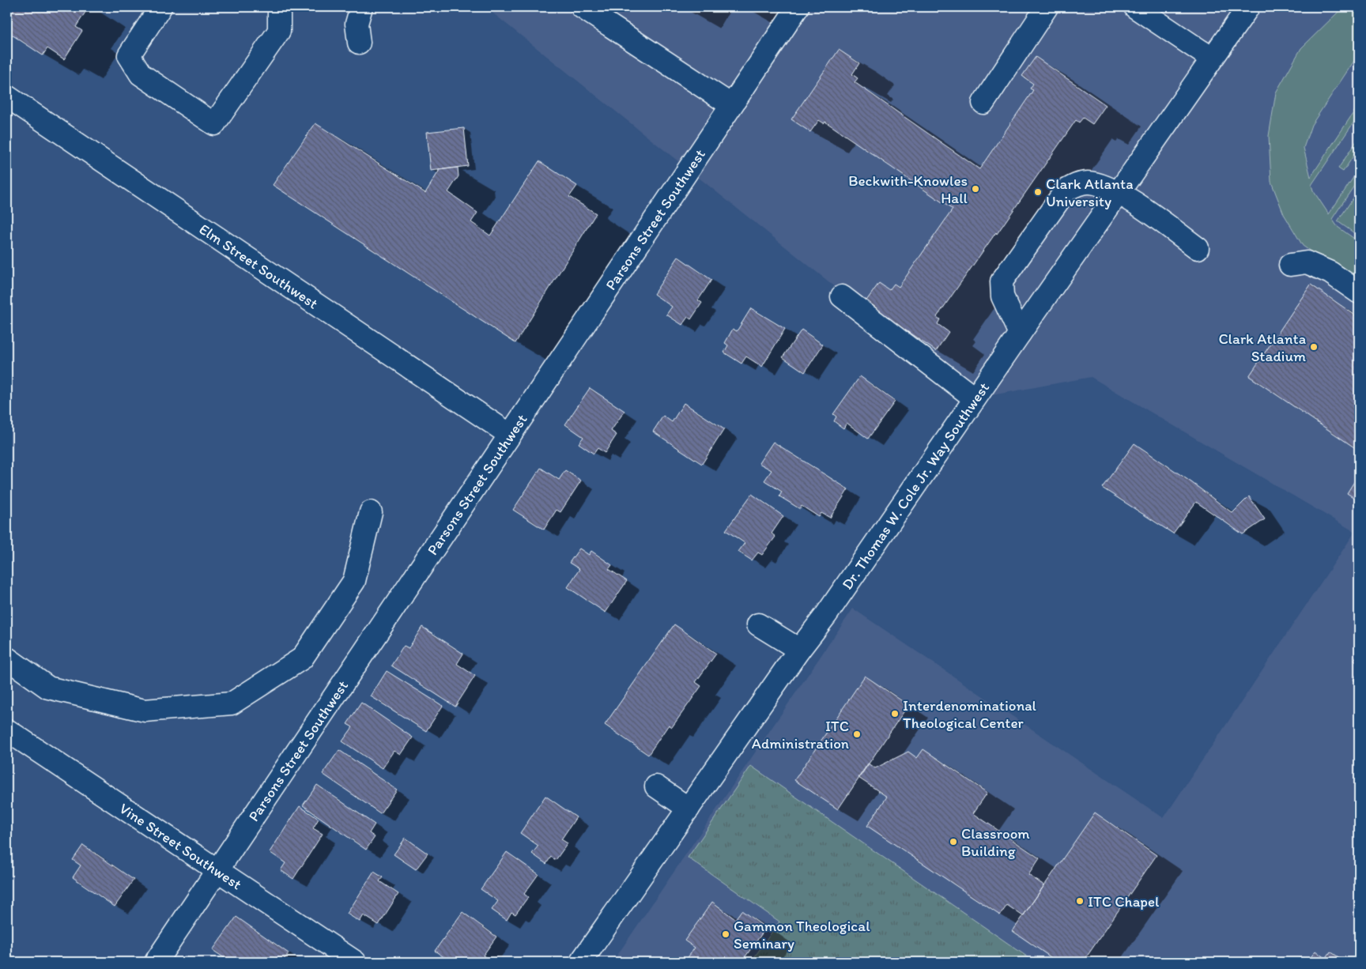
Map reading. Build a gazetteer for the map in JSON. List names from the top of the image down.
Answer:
{
  "streets": {
    "street": [
      "Parsons Street Southwest",
      "Elm Street Southwest",
      "Dr. Thomas W. Cole Jr. Way Southwest",
      "Vine Street Southwest"
    ]
  },
  "crossings": [
    ["Parsons Street Southwest", "Elm Street Southwest"],
    ["Parsons Street Southwest", "Vine Street Southwest"]
  ],
  "places": [
    "Beckwith-Knowles Hall",
    "Clark Atlanta University",
    "Clark Atlanta Stadium",
    "Interdenominational Theological Center",
    "ITC Administration",
    "Classroom Building",
    "ITC Chapel",
    "Gammon Theological Seminary"
  ]
}
